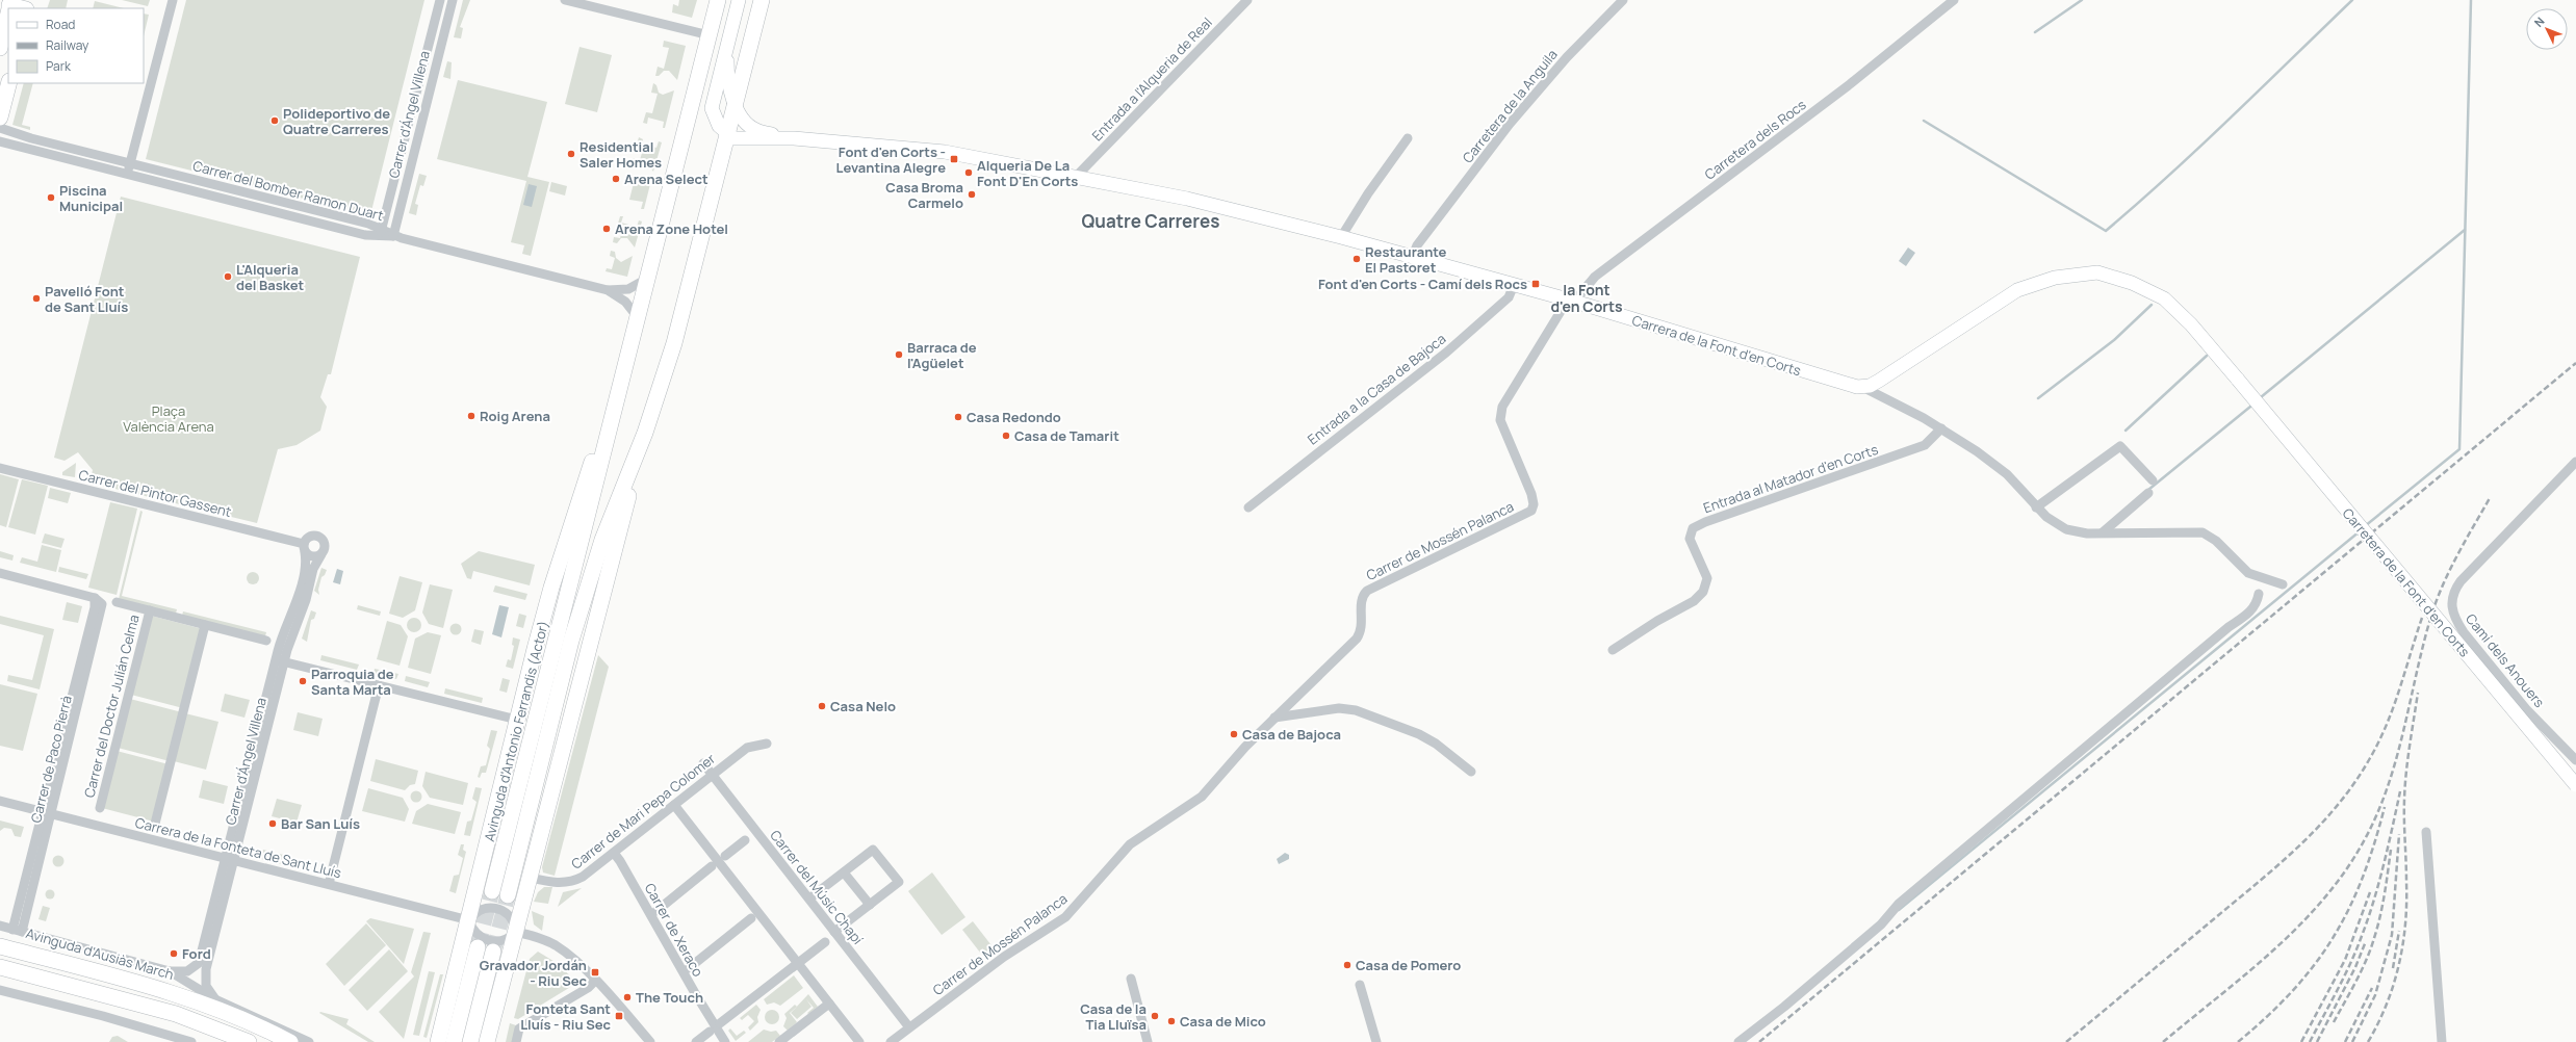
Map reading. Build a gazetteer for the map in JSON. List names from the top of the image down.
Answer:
{
  "streets": {
    "main road": ["Avinguda d'Antonio Ferrandis (Actor)", "Avinguda d'Ausiàs March"],
    "street": [
      "Entrada a l'Alqueria de Real",
      "Carretera de la Anguila",
      "Carrer d'Ángel Villena",
      "Carretera dels Rocs",
      "Carrer del Bomber Ramon Duart",
      "Carrera de la Font d'en Corts",
      "Entrada a la Casa de Bajoca",
      "Entrada al Matador d'en Corts",
      "Carrer del Pintor Gassent",
      "Carrer de Mossén Palanca",
      "Carretera de la Font d'en Corts",
      "Camí dels Anouers",
      "Carrer del Doctor Julián Celma",
      "Carrer de Paco Pierrà",
      "Carrer de Mari Pepa Colomer",
      "Carrera de la Fonteta de Sant Lluís",
      "Carrer del Músic Chapí",
      "Carrer de Xeraco"
    ]
  },
  "crossings": [
    ["Entrada a l'Alqueria de Real", "Carrera de la Font d'en Corts"],
    ["Carretera de la Anguila", "Carrera de la Font d'en Corts"],
    ["Carrer d'Ángel Villena", "Carrer del Bomber Ramon Duart"],
    ["Carrer d'Ángel Villena", "Carrer del Pintor Gassent"],
    ["Carrer d'Ángel Villena", "Carrera de la Fonteta de Sant Lluís"],
    ["Carrer d'Ángel Villena", "Avinguda d'Ausiàs March"],
    ["Carretera dels Rocs", "Carrera de la Font d'en Corts"],
    ["Carretera dels Rocs", "Carrer de Mossén Palanca"],
    ["Carrera de la Font d'en Corts", "Entrada a la Casa de Bajoca"],
    ["Carrera de la Font d'en Corts", "Carrer de Mossén Palanca"],
    ["Carrera de la Font d'en Corts", "Carretera de la Font d'en Corts"],
    ["Carrer de Mossén Palanca", "Carrer del Músic Chapí"],
    ["Avinguda d'Antonio Ferrandis (Actor)", "Carrera de la Fonteta de Sant Lluís"],
    ["Carrer de Paco Pierrà", "Carrera de la Fonteta de Sant Lluís"],
    ["Carrer de Paco Pierrà", "Avinguda d'Ausiàs March"],
    ["Carrer de Mari Pepa Colomer", "Carrer del Músic Chapí"],
    ["Carrer de Mari Pepa Colomer", "Carrer de Xeraco"]
  ],
  "districts": ["Quatre Carreres", "la Font d'en Corts"],
  "parks": ["Plaça València Arena"],
  "places": {
    "other": [
      "Polideportivo de Quatre Carreres",
      "Residential Saler Homes",
      "Alqueria De La Font D'En Corts",
      "Arena Select",
      "Casa Broma Carmelo",
      "Piscina Municipal",
      "Arena Zone Hotel",
      "Restaurante El Pastoret",
      "L'Alqueria del Basket",
      "Pavelló Font de Sant Lluís",
      "Barraca de l'Agüelet",
      "Roig Arena",
      "Casa Redondo",
      "Casa de Tamarit",
      "Parroquia de Santa Marta",
      "Casa Nelo",
      "Casa de Bajoca",
      "Bar San Luís",
      "Ford",
      "Casa de Pomero",
      "The Touch",
      "Casa de la Tia Lluïsa",
      "Casa de Mico"
    ],
    "transit": [
      "Font d'en Corts - Levantina Alegre",
      "Font d'en Corts - Camí dels Rocs",
      "Gravador Jordán - Riu Sec",
      "Fonteta Sant Lluís - Riu Sec"
    ]
  },
  "legend": ["Road", "Railway", "Park"],
  "north": "top left"
}
